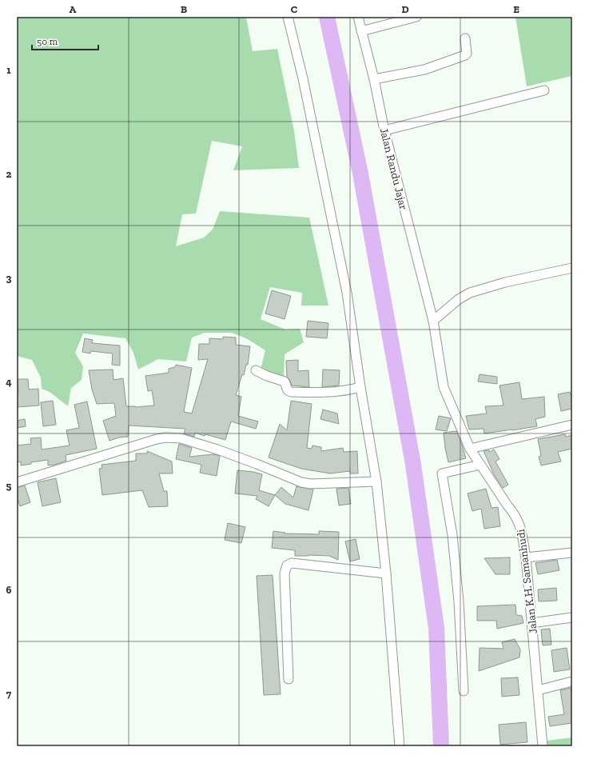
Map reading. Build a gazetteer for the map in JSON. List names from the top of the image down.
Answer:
{
  "streets": {
    "street": ["Jalan Randu Jajar", "Jalan K.H. Samanhudi"]
  },
  "crossings": [
    ["Jalan Randu Jajar", "Jalan K.H. Samanhudi"]
  ],
  "scale_bar": "50 m",
  "grid": {
    "columns": [
      "A",
      "B",
      "C",
      "D",
      "E"
    ],
    "rows": [
      "1",
      "2",
      "3",
      "4",
      "5",
      "6",
      "7"
    ]
  }
}
